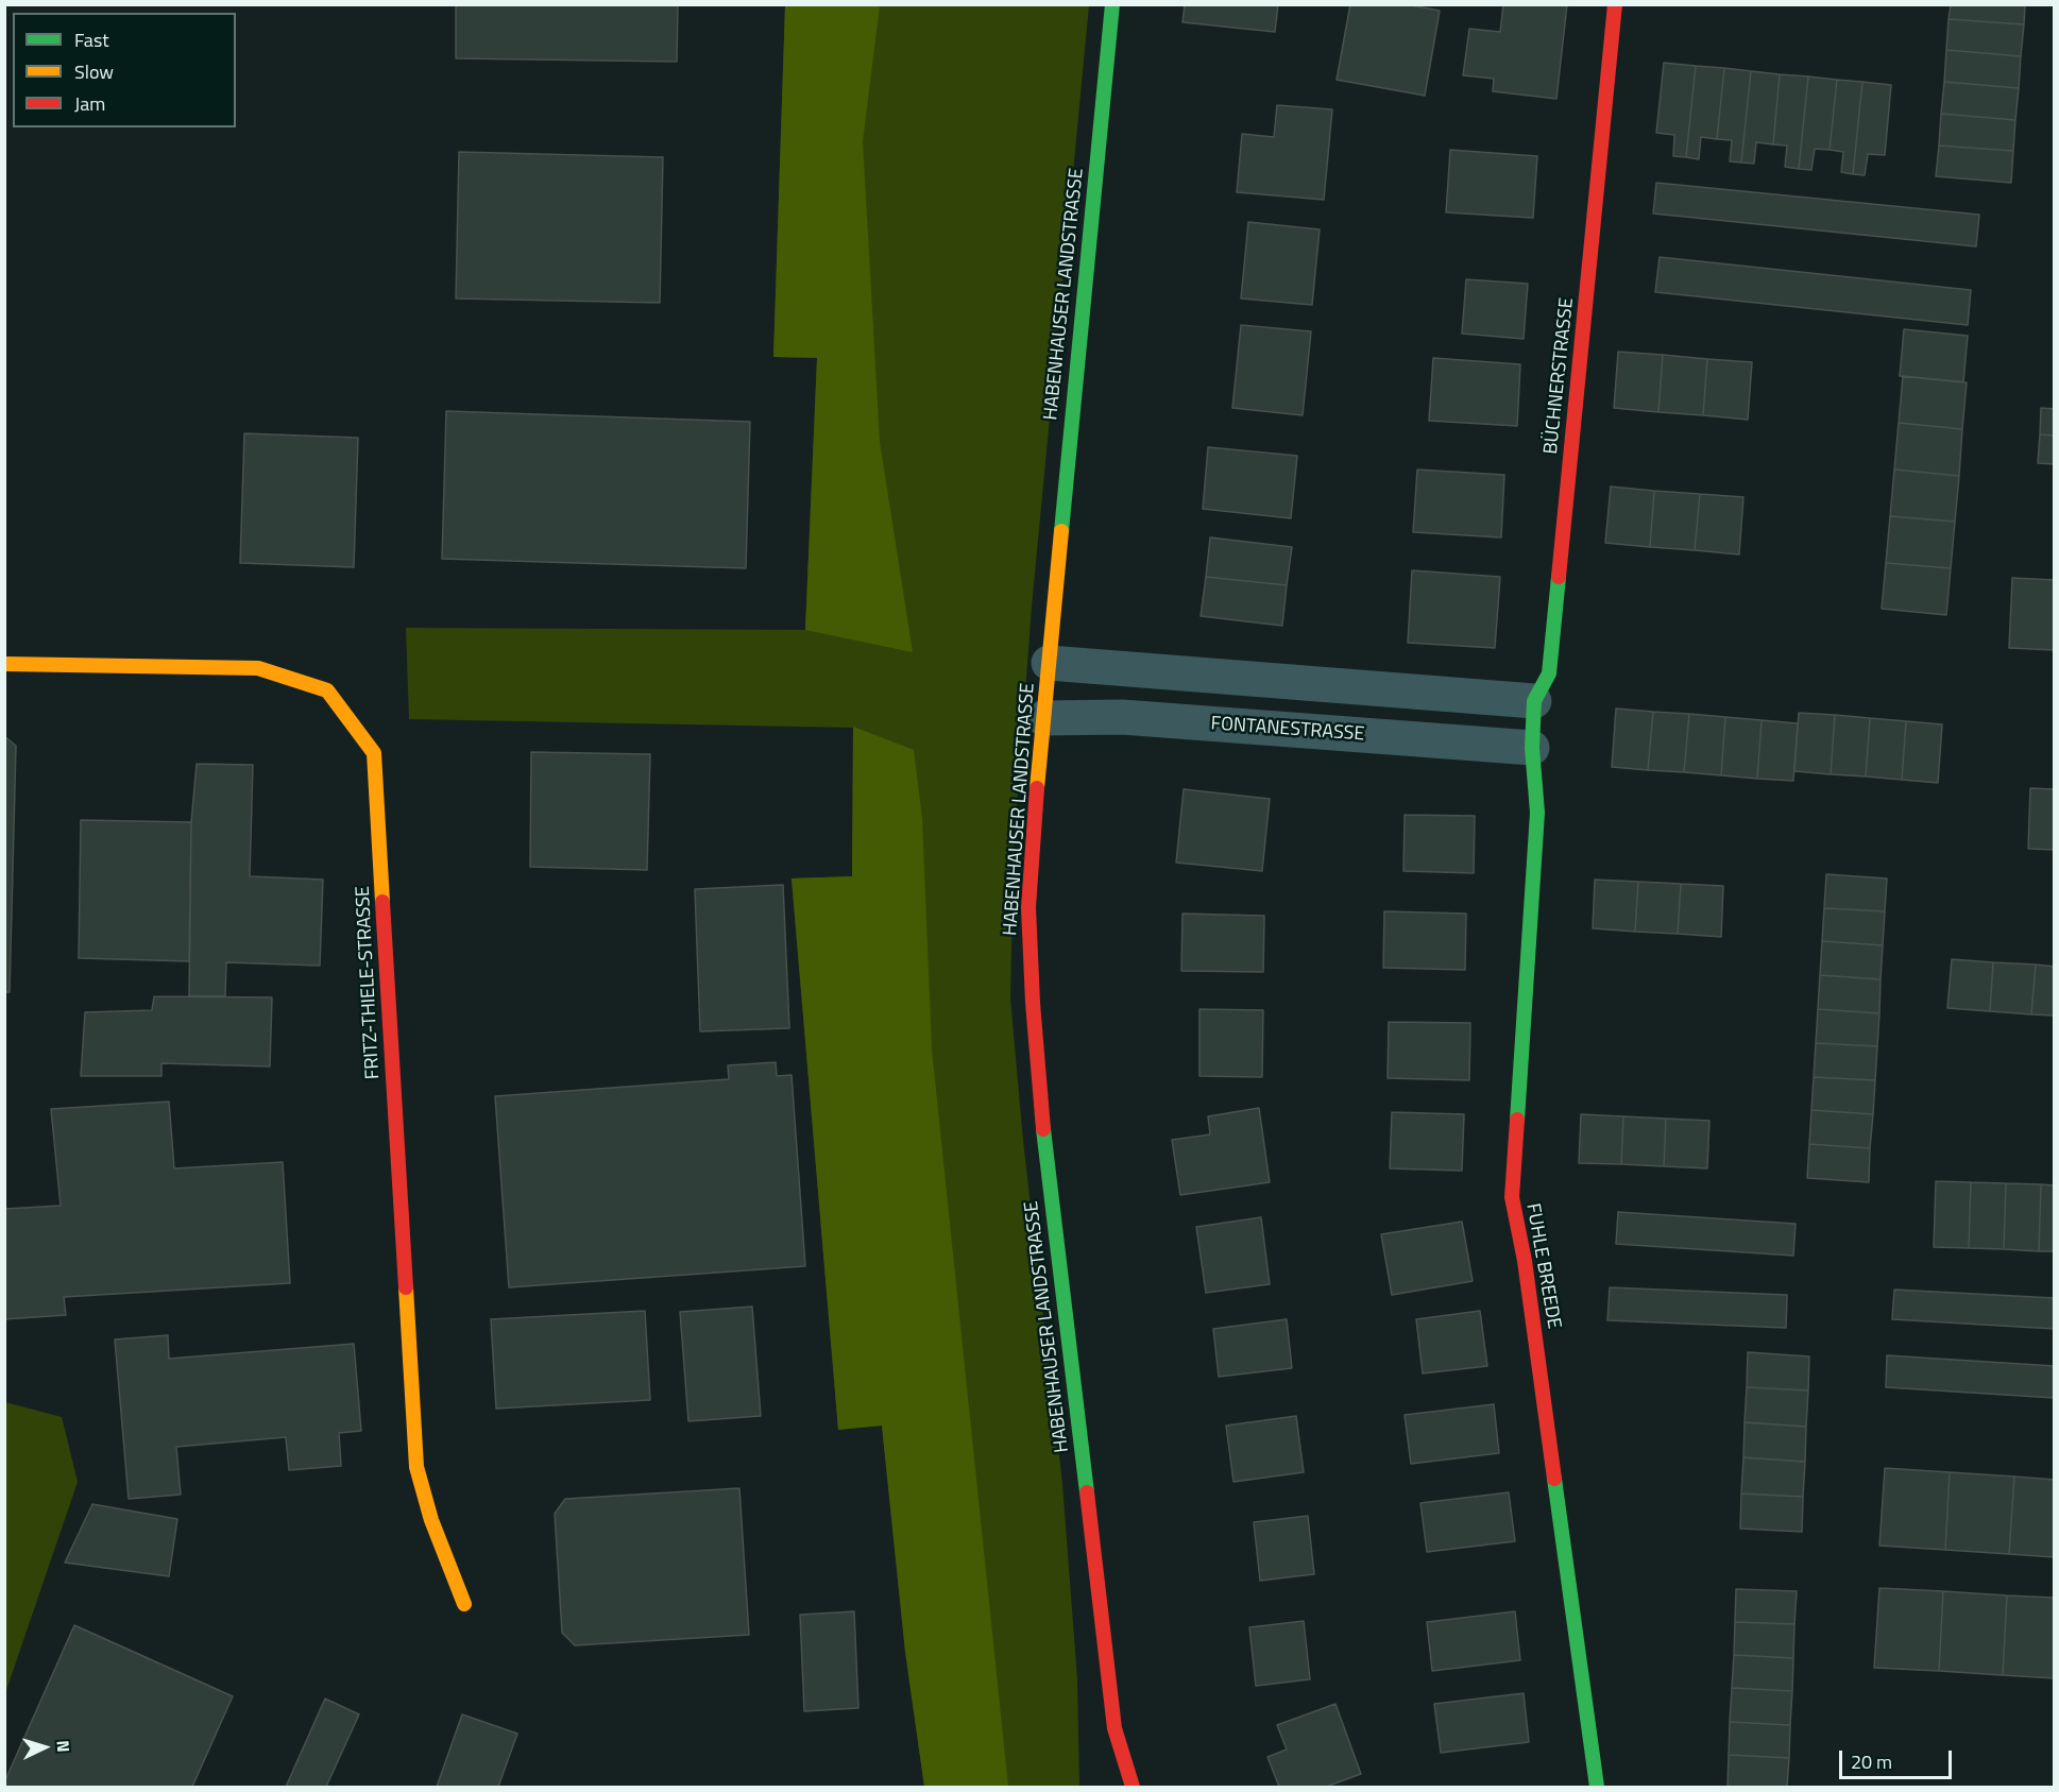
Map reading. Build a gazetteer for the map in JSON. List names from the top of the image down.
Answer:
{
  "streets": {
    "street": [
      "HABENHAUSER LANDSTRASSE",
      "BÜCHNERSTRASSE",
      "FONTANESTRASSE",
      "FRITZ-THIELE-STRASSE",
      "FUHLE BREEDE"
    ]
  },
  "crossings": [
    ["HABENHAUSER LANDSTRASSE", "FONTANESTRASSE"],
    ["BÜCHNERSTRASSE", "FONTANESTRASSE"],
    ["BÜCHNERSTRASSE", "FUHLE BREEDE"],
    ["FONTANESTRASSE", "FUHLE BREEDE"]
  ],
  "legend": ["Fast", "Slow", "Jam"],
  "scale_bar": "20 m",
  "north": "right"
}
